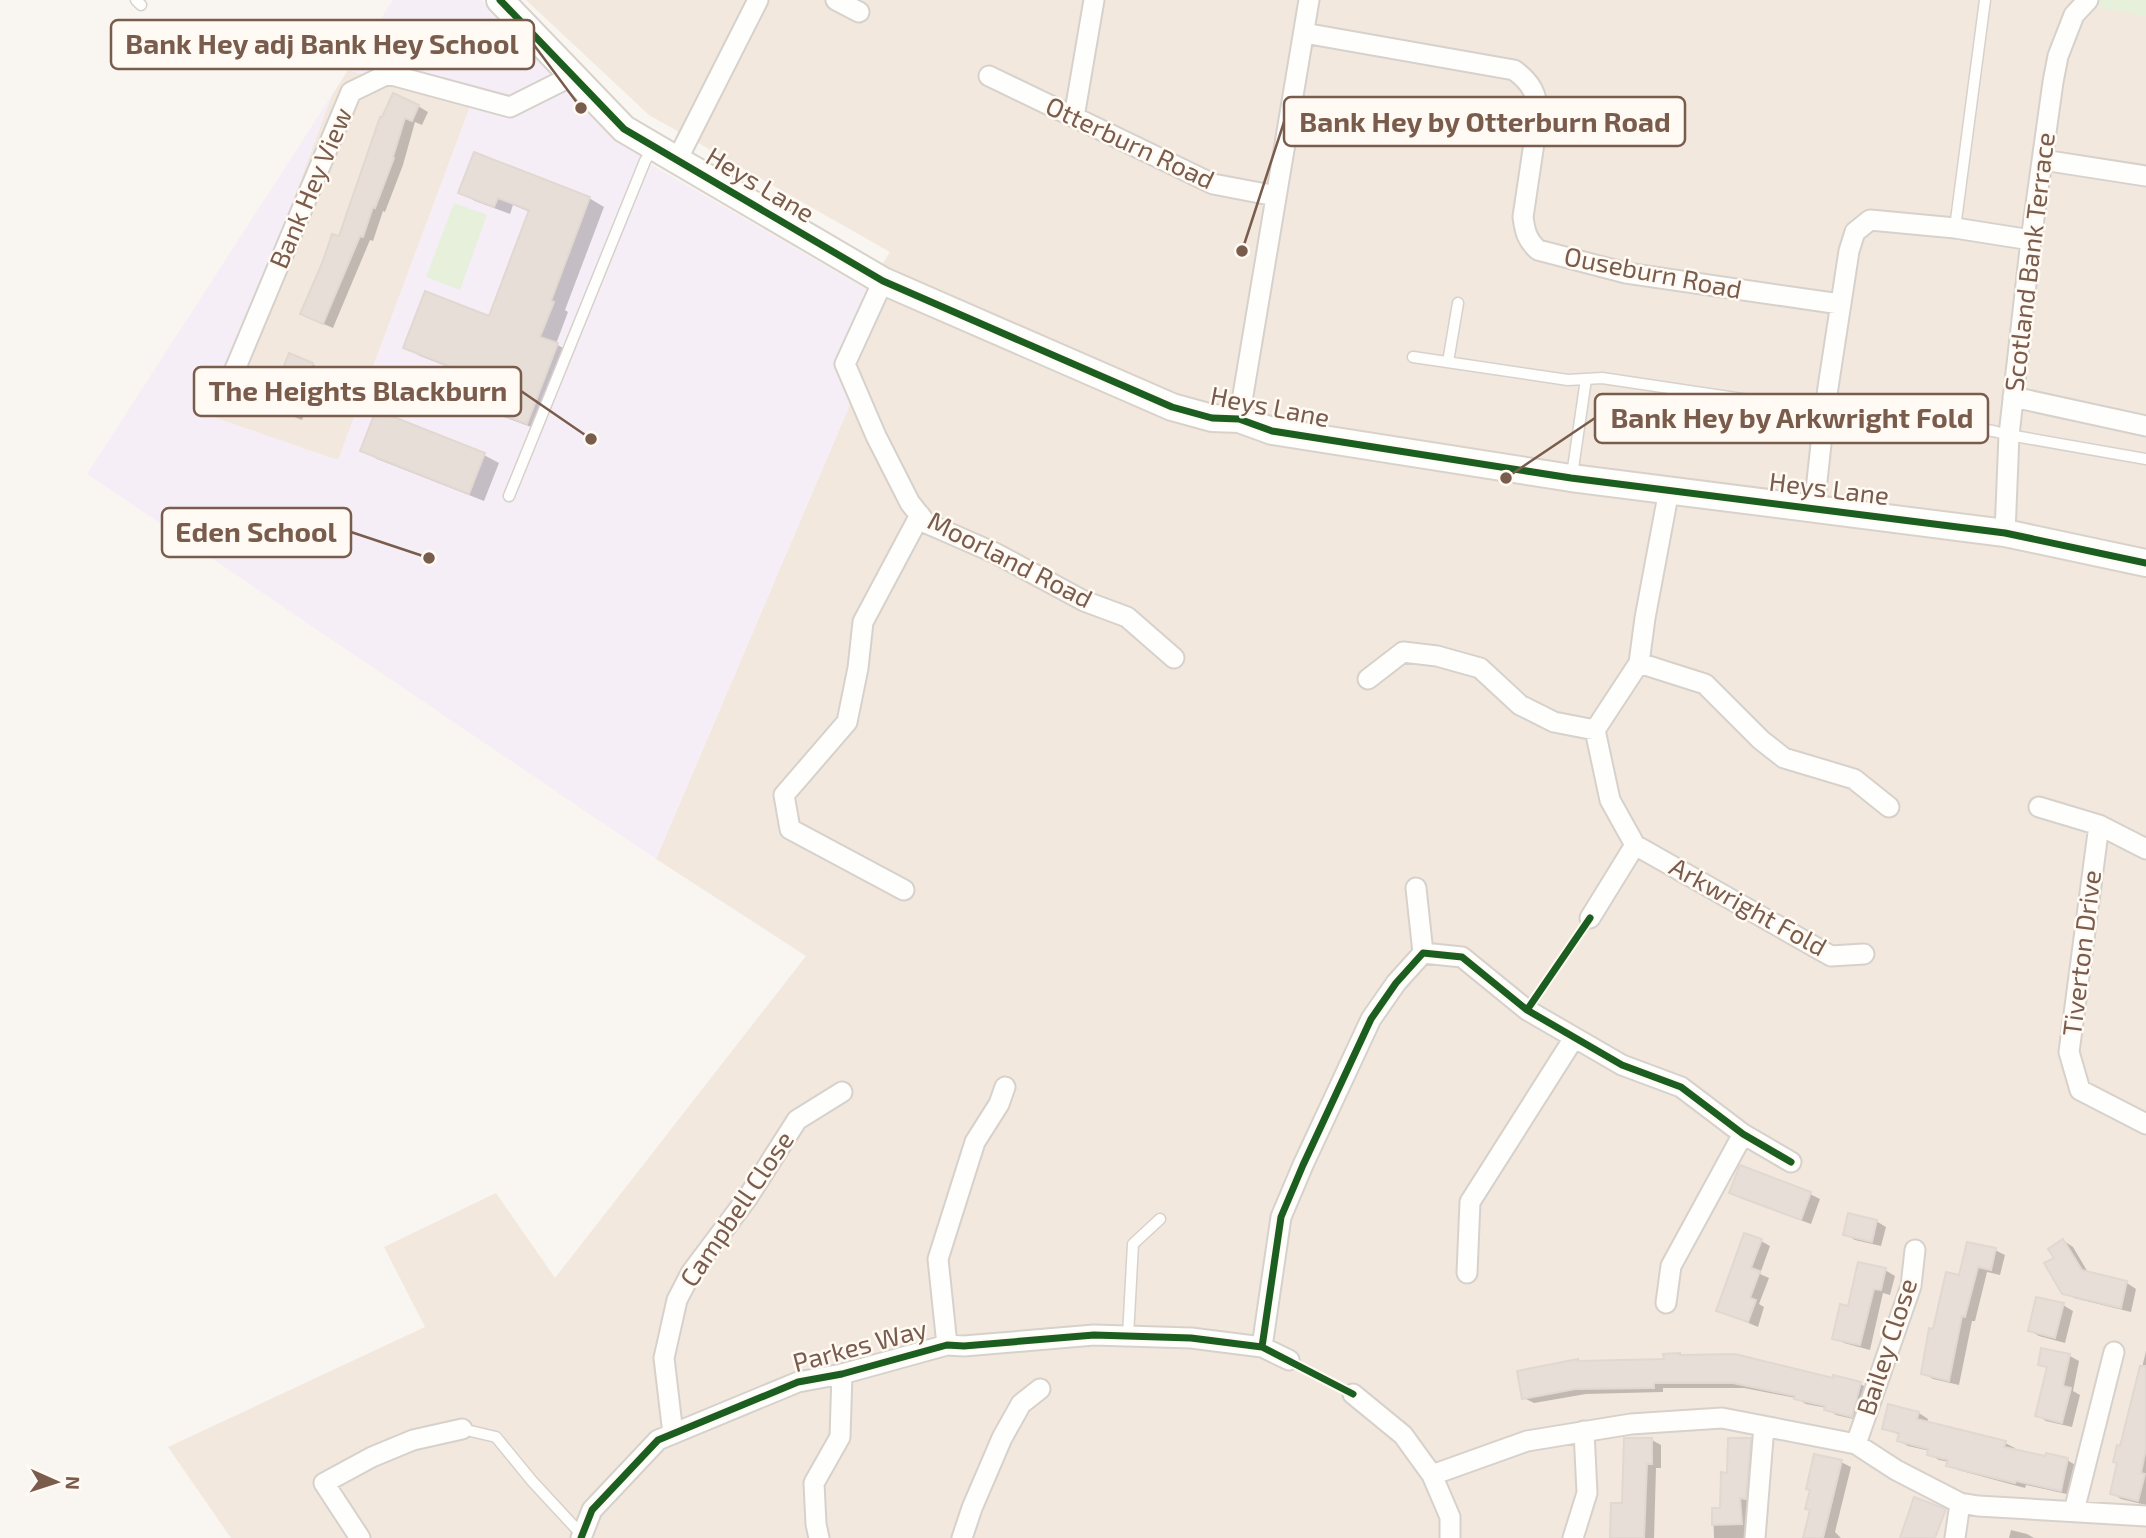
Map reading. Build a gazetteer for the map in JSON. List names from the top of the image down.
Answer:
{
  "streets": {
    "street": [
      "Otterburn Road",
      "Heys Lane",
      "Bank Hey View",
      "Scotland Bank Terrace",
      "Ouseburn Road",
      "Moorland Road",
      "Arkwright Fold",
      "Tiverton Drive",
      "Campbell Close",
      "Parkes Way",
      "Bailey Close"
    ]
  },
  "crossings": [
    ["Heys Lane", "Bank Hey View"],
    ["Heys Lane", "Scotland Bank Terrace"],
    ["Heys Lane", "Moorland Road"],
    ["Campbell Close", "Parkes Way"]
  ],
  "places": [
    "Bank Hey adj Bank Hey School",
    "Bank Hey by Otterburn Road",
    "The Heights Blackburn",
    "Bank Hey by Arkwright Fold",
    "Eden School"
  ],
  "north": "right"
}
